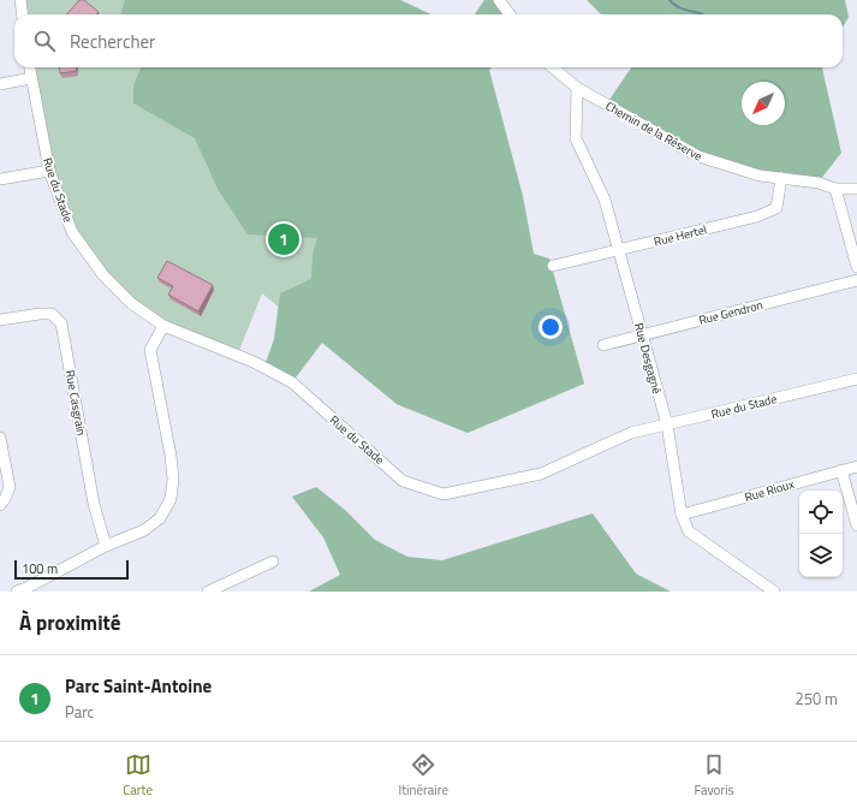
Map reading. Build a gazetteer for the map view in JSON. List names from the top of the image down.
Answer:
{
  "streets": {
    "street": [
      "Chemin de la Réserve",
      "Rue du Stade",
      "Rue Hertel",
      "Rue Gendron",
      "Rue Desgagné",
      "Rue Casgrain",
      "Rue Rioux"
    ]
  },
  "crossings": [
    ["Chemin de la Réserve", "Rue Hertel"],
    ["Chemin de la Réserve", "Rue Desgagné"],
    ["Rue du Stade", "Rue Desgagné"],
    ["Rue Hertel", "Rue Desgagné"],
    ["Rue Gendron", "Rue Desgagné"],
    ["Rue Desgagné", "Rue Rioux"]
  ],
  "scale_bar": "100 m",
  "north": "bottom left",
  "page": {
    "search": "Rechercher",
    "pins": "1",
    "scale": "100 m",
    "heading": "À proximité",
    "list": [
      {
        "mark": "1",
        "name": "Parc Saint-Antoine",
        "note": "Parc",
        "value": "250 m"
      }
    ],
    "nav": ["Carte", "Itinéraire", "Favoris"]
  }
}
